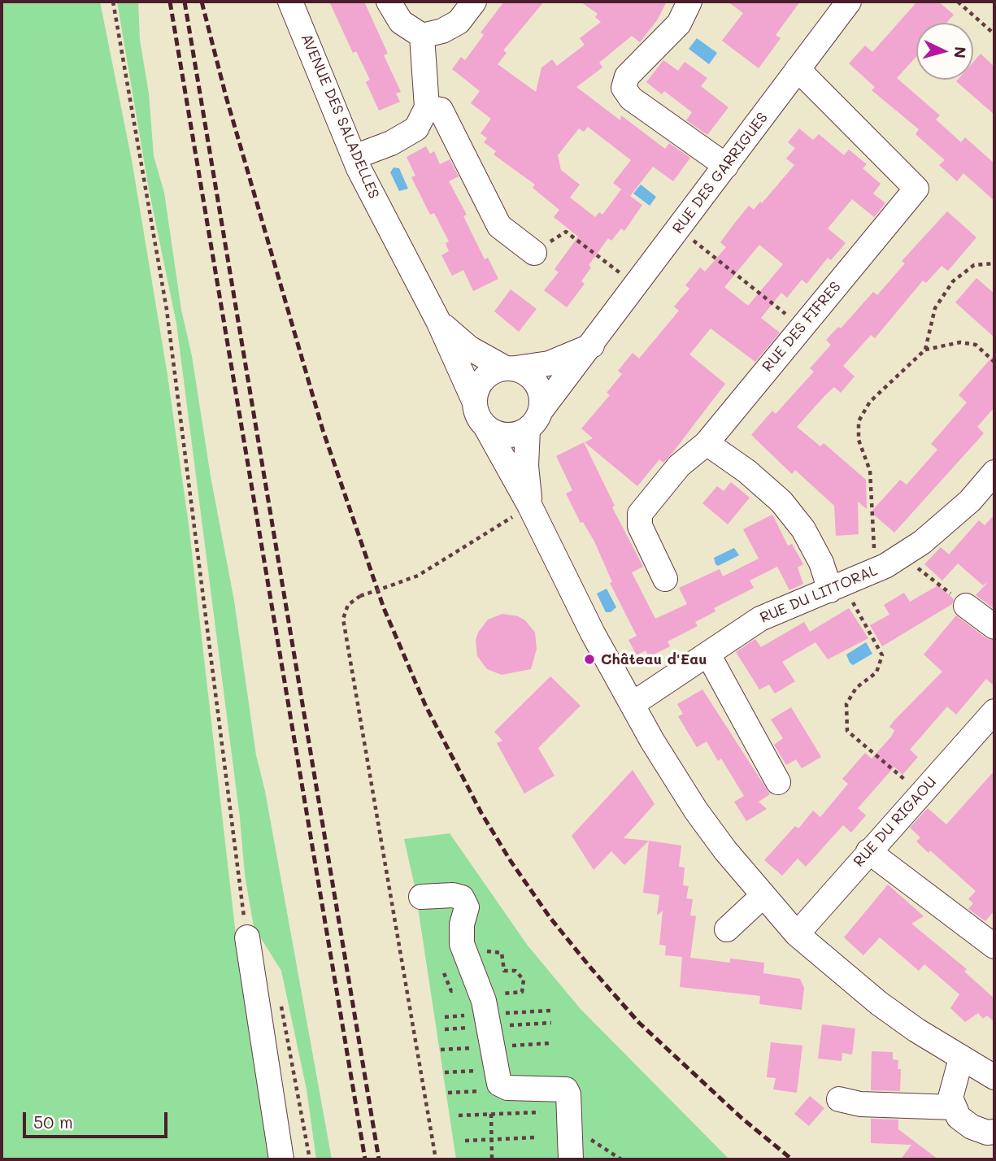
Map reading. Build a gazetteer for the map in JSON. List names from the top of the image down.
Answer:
{
  "streets": {
    "street": [
      "AVENUE DES SALADELLES",
      "RUE DES GARRIGUES",
      "RUE DES FIFRES",
      "RUE DU LITTORAL",
      "RUE DU RIGAOU"
    ]
  },
  "crossings": [
    ["AVENUE DES SALADELLES", "RUE DES GARRIGUES"],
    ["RUE DES GARRIGUES", "RUE DES FIFRES"]
  ],
  "places": ["Château d'Eau"],
  "scale_bar": "50 m",
  "north": "right"
}
